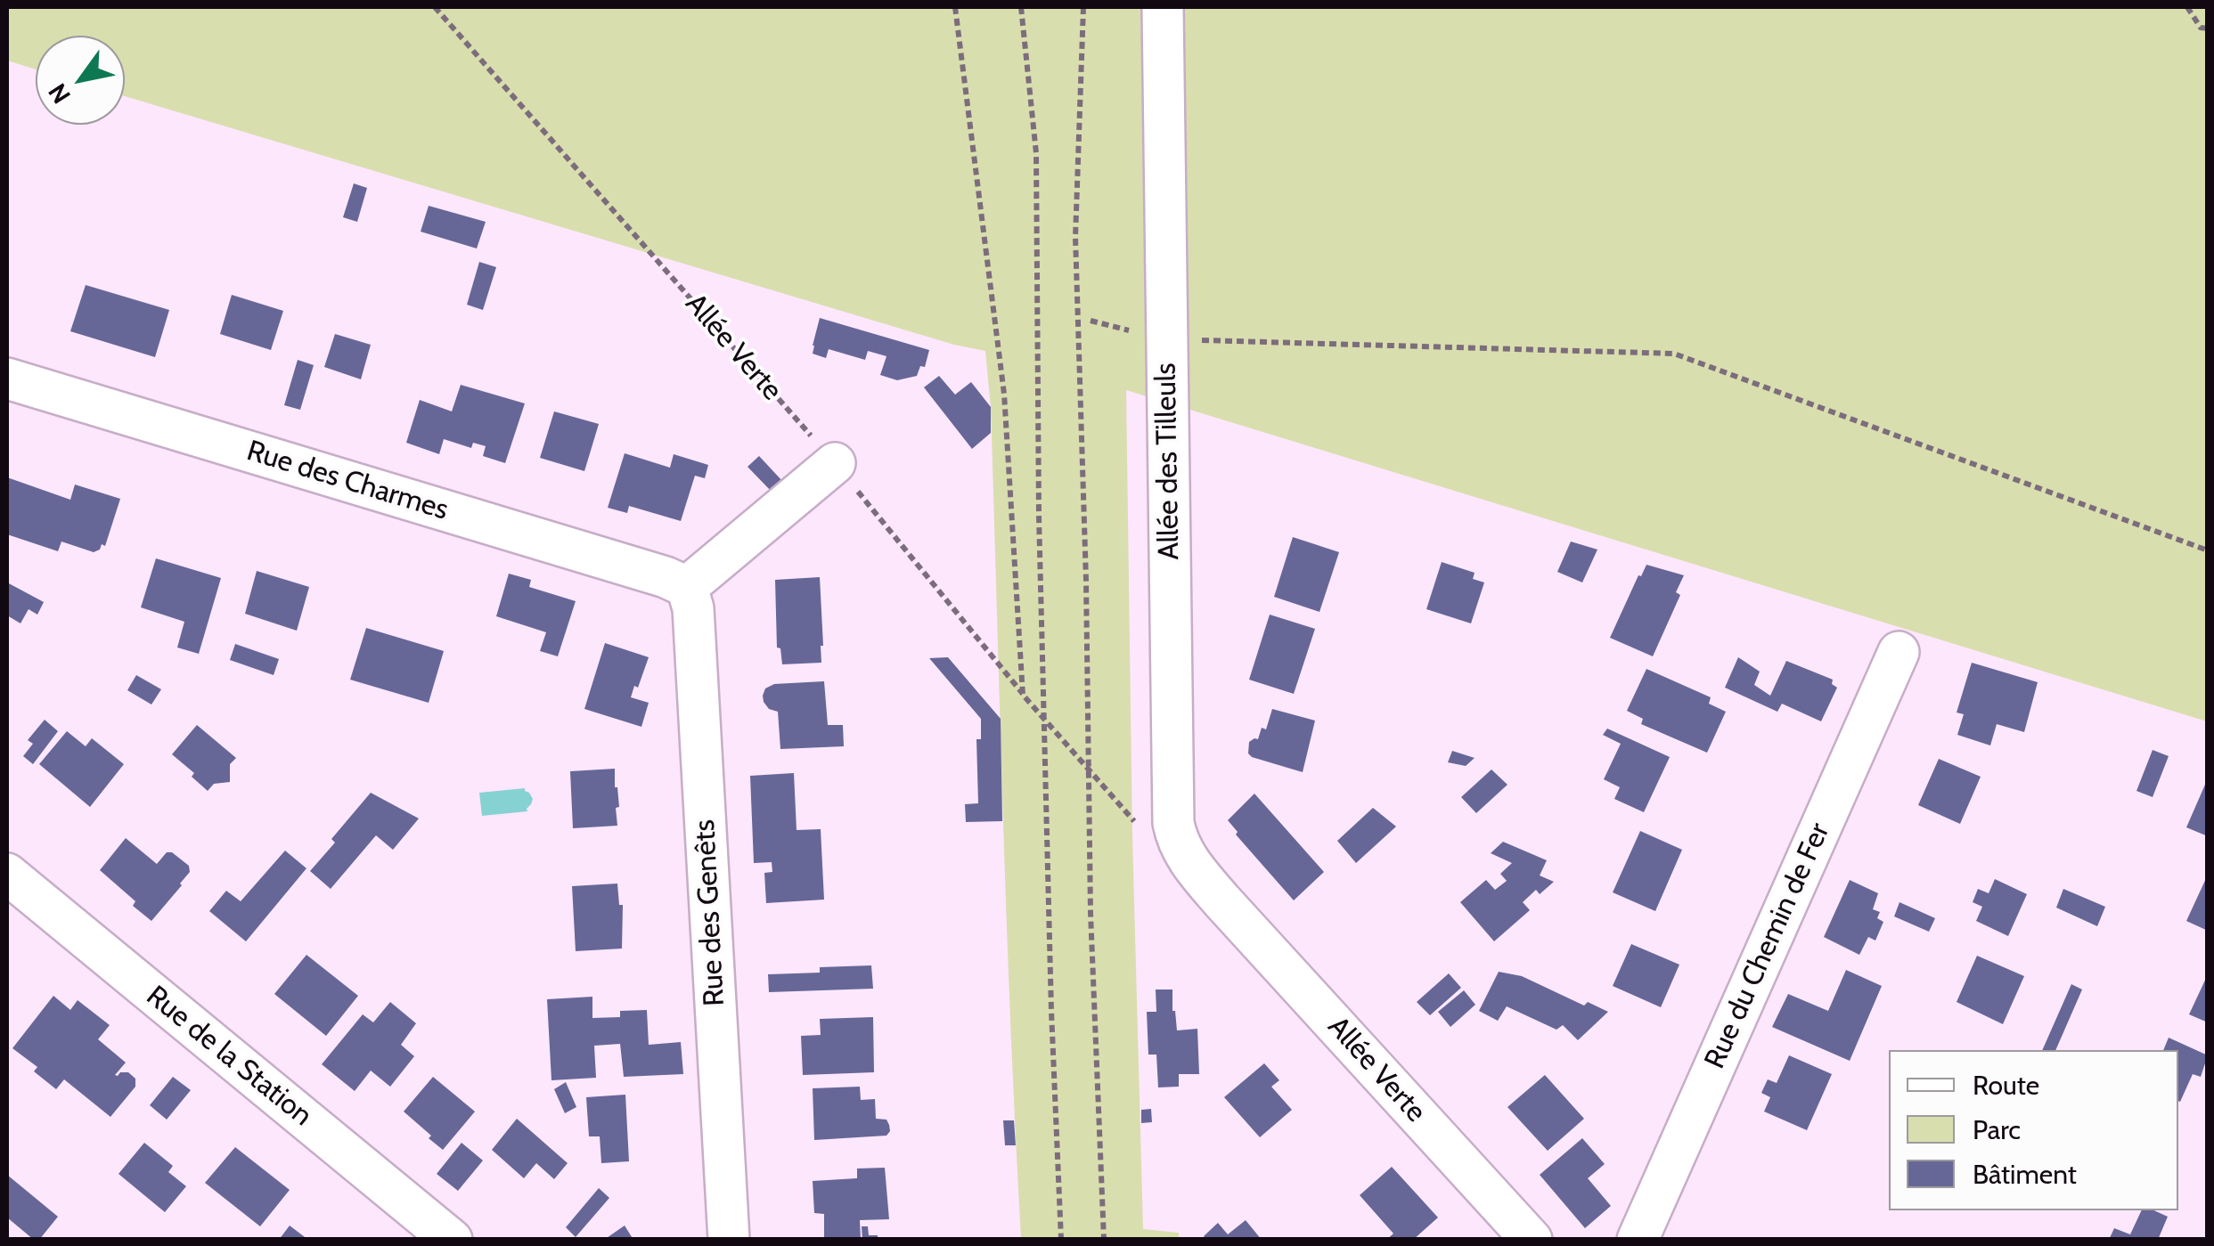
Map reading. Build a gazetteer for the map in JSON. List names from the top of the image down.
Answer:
{
  "streets": {
    "street": [
      "Allée Verte",
      "Allée des Tilleuls",
      "Rue des Charmes",
      "Rue des Genêts",
      "Rue du Chemin de Fer",
      "Rue de la Station"
    ]
  },
  "crossings": [
    ["Allée Verte", "Allée des Tilleuls"],
    ["Rue des Charmes", "Rue des Genêts"]
  ],
  "legend": ["Route", "Parc", "Bâtiment"],
  "north": "bottom left"
}
